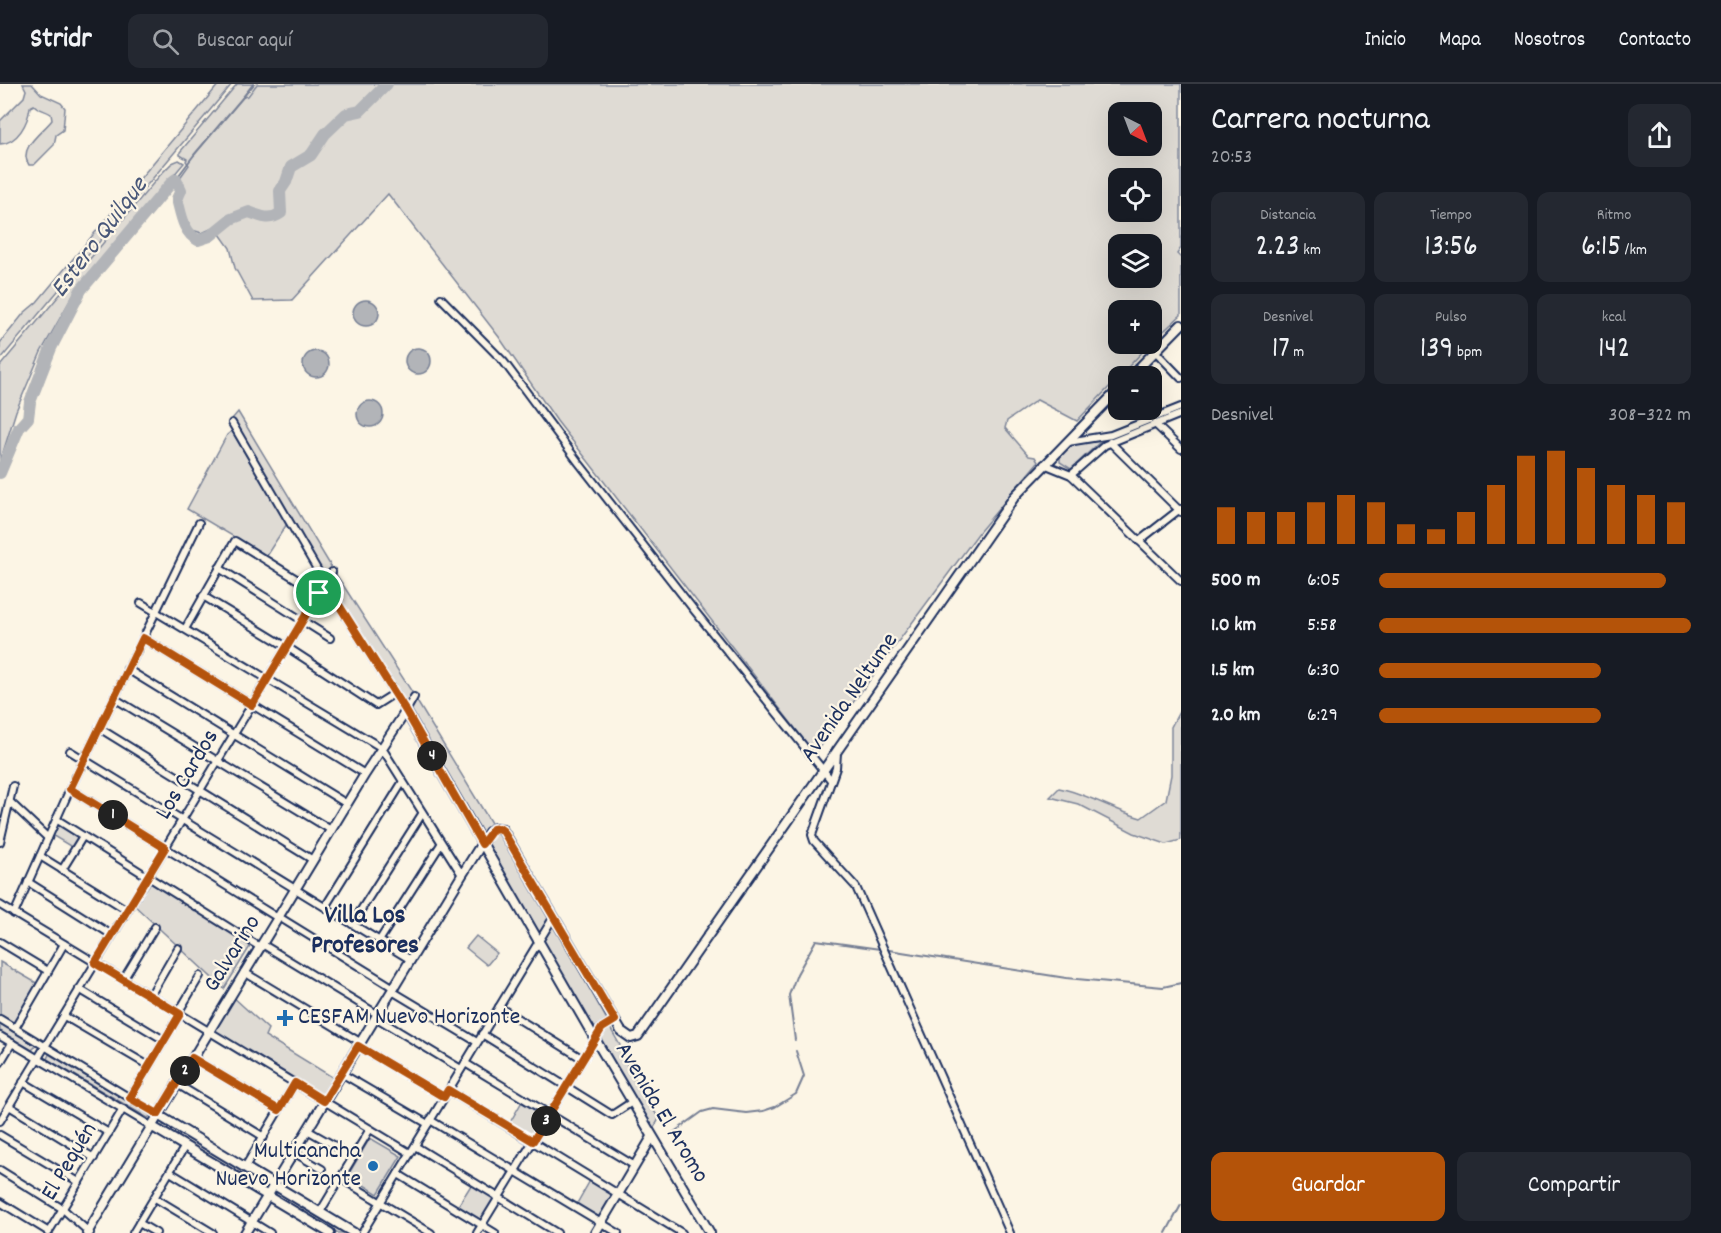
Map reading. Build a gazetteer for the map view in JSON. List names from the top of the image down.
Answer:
{
  "streets": {
    "street": [
      "Avenida Neltume",
      "Los Cardos",
      "Galvarino",
      "Avenida El Aromo",
      "El Pequén"
    ]
  },
  "crossings": [
    ["Avenida Neltume", "Avenida El Aromo"],
    ["Los Cardos", "Avenida El Aromo"],
    ["Galvarino", "Avenida El Aromo"]
  ],
  "districts": ["Villa Los Profesores"],
  "water": ["Estero Quilque"],
  "places": {
    "health": ["CESFAM Nuevo Horizonte"],
    "other": ["Multicancha Nuevo Horizonte"]
  },
  "north": "bottom right",
  "page": {
    "header": "Stridr",
    "search": "Buscar aquí",
    "nav": [
      "Inicio",
      "Mapa",
      "Nosotros",
      "Contacto"
    ],
    "heading": ["Carrera nocturna", "20:53"],
    "map_buttons": ["+", "−"],
    "stats": [
      ["Distancia", "2.23 km"],
      ["Tiempo", "13:56"],
      ["Ritmo", "6:15 /km"],
      ["Desnivel", "17 m"],
      ["Pulso", "139 bpm"],
      ["kcal", "142"]
    ],
    "chart": ["Desnivel", "308–322 m"],
    "list": [
      {
        "name": "500 m",
        "note": "6:05"
      },
      {
        "name": "1.0 km",
        "note": "5:58"
      },
      {
        "name": "1.5 km",
        "note": "6:30"
      },
      {
        "name": "2.0 km",
        "note": "6:29"
      }
    ],
    "pins": [
      "4",
      "1",
      "2",
      "3"
    ],
    "buttons": ["Guardar", "Compartir"]
  }
}
